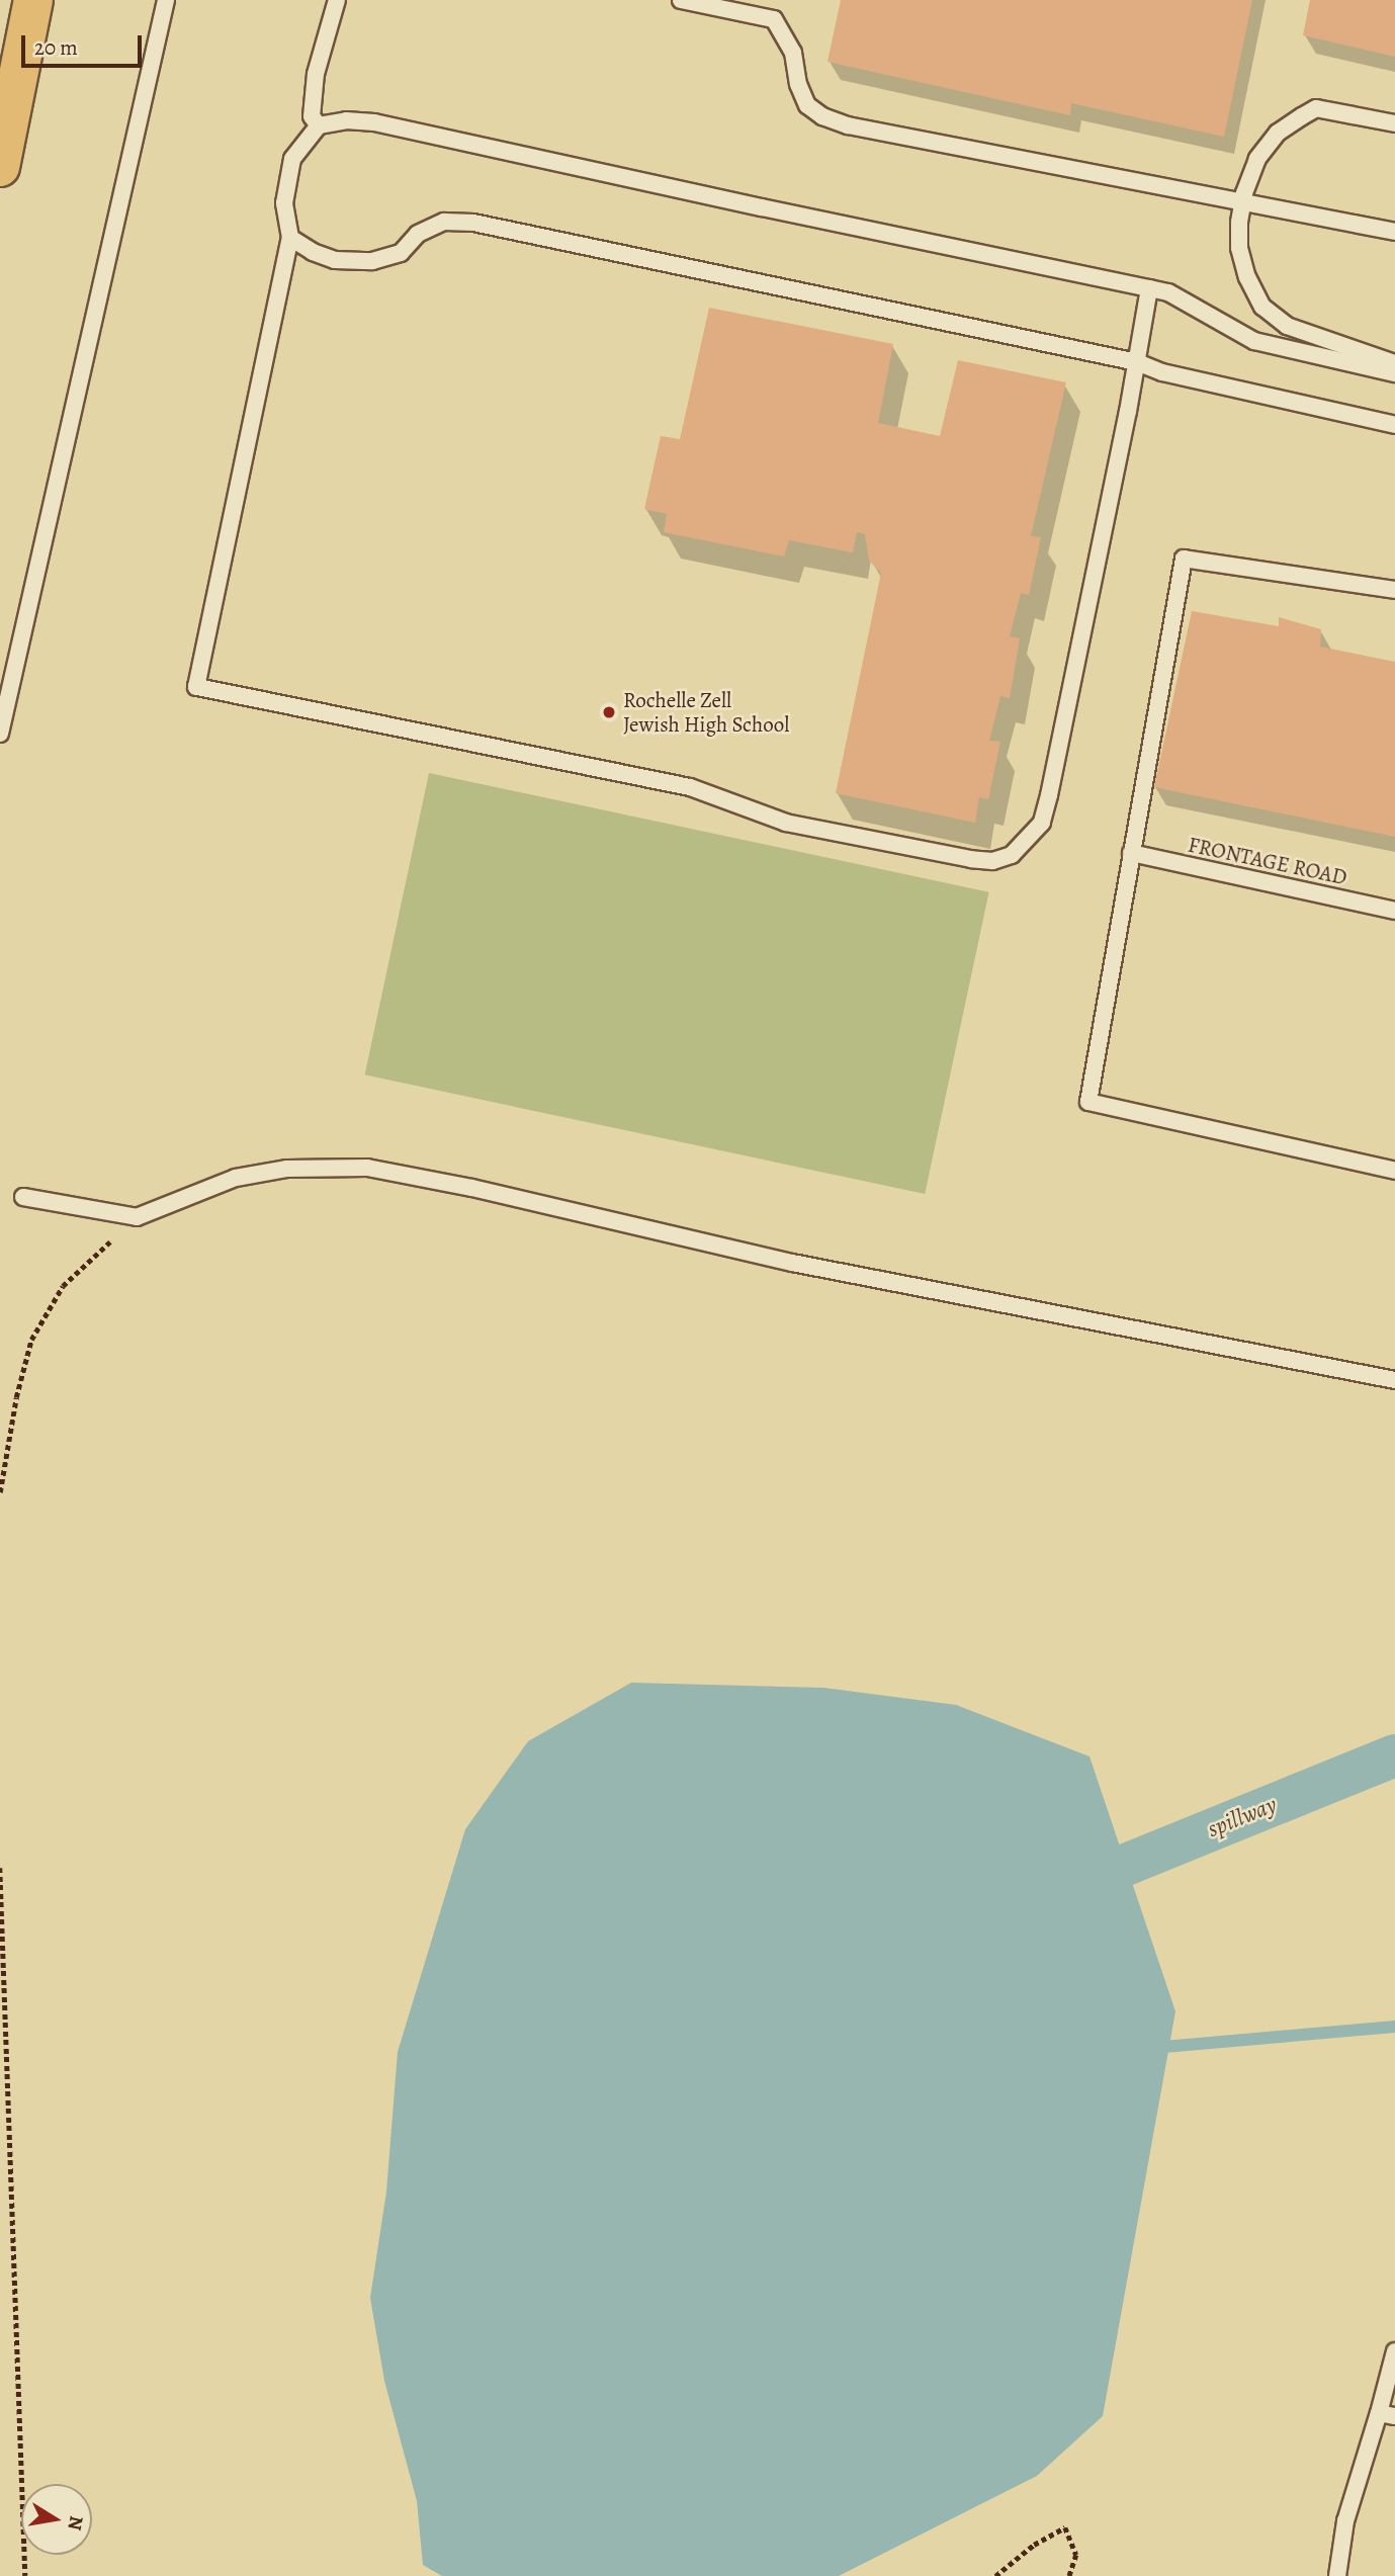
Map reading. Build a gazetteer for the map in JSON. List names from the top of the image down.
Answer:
{
  "streets": {
    "lane": ["FRONTAGE ROAD"]
  },
  "water": ["spillway"],
  "places": ["Rochelle Zell Jewish High School"],
  "scale_bar": "20 m",
  "north": "right"
}
